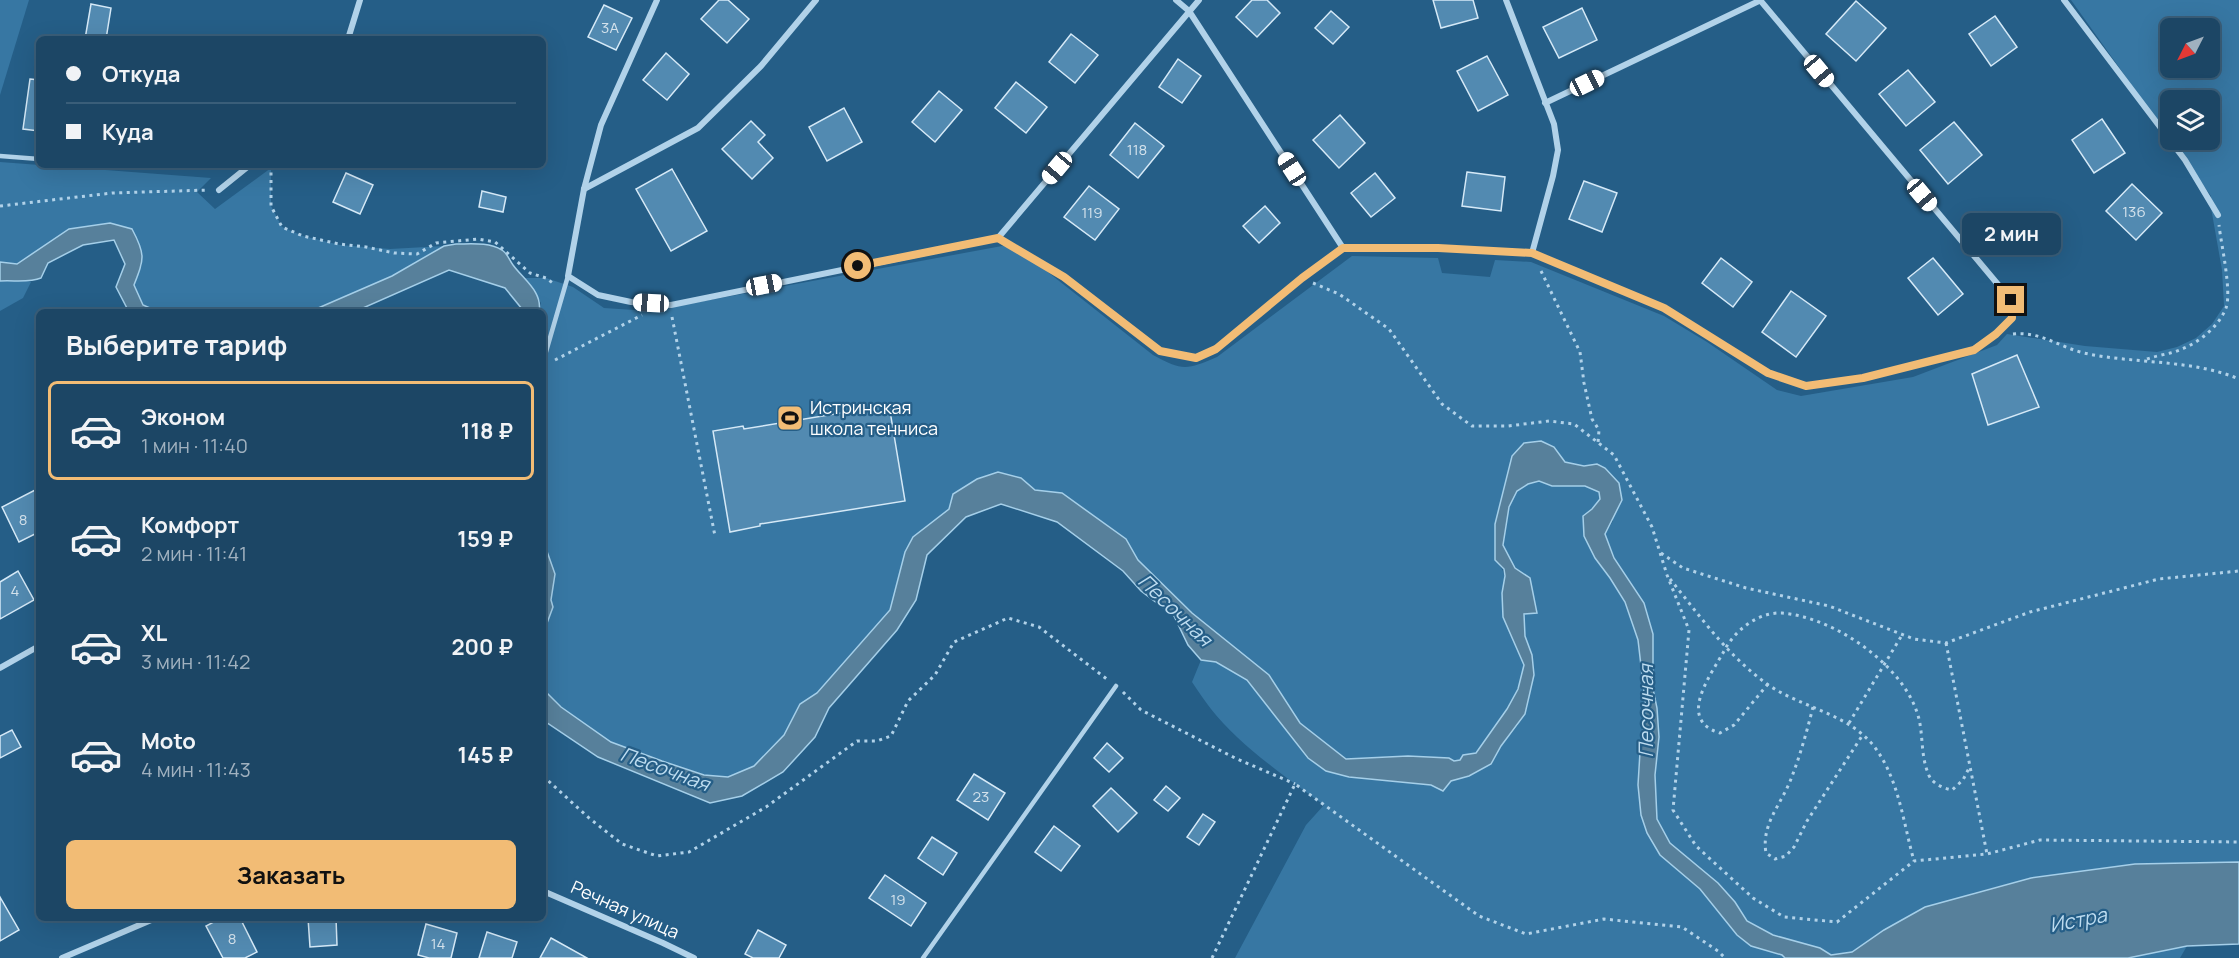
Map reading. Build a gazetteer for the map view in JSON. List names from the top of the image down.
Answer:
{
  "streets": {
    "street": ["Речная улица"]
  },
  "water": ["Песочная", "Истра"],
  "places": {
    "sports": ["Истринская школа тенниса"]
  },
  "house_numbers": [
    "3А",
    "118",
    "136",
    "119",
    "8",
    "4",
    "23",
    "19",
    "8",
    "14"
  ],
  "north": "bottom left",
  "page": {
    "banner": ["Откуда", "Куда"],
    "bubble": "2 мин",
    "heading": "Выберите тариф",
    "list": [
      {
        "name": "Эконом",
        "note": "1 мин · 11:40",
        "value": "118 ₽"
      },
      {
        "name": "Комфорт",
        "note": "2 мин · 11:41",
        "value": "159 ₽"
      },
      {
        "name": "XL",
        "note": "3 мин · 11:42",
        "value": "200 ₽"
      },
      {
        "name": "Moto",
        "note": "4 мин · 11:43",
        "value": "145 ₽"
      }
    ],
    "buttons": "Заказать"
  }
}
